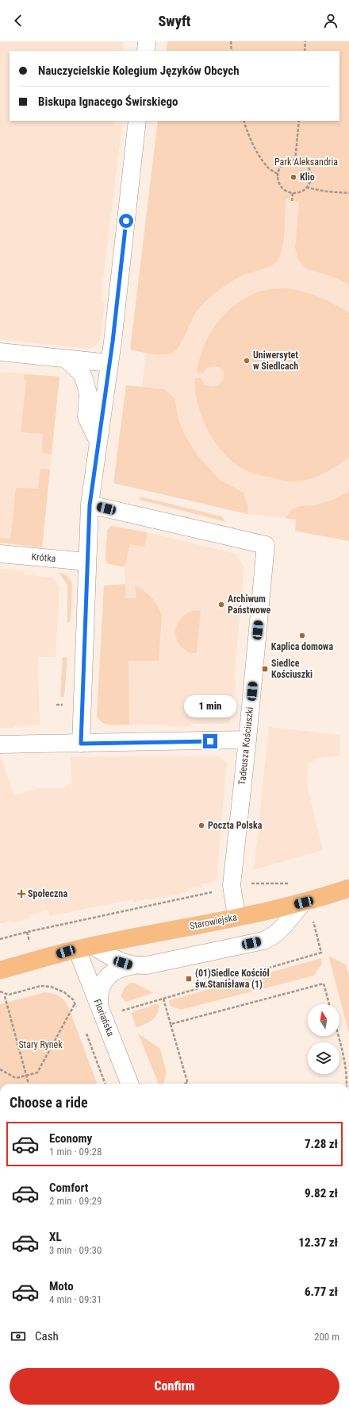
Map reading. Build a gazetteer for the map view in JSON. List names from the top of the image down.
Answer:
{
  "streets": {
    "main road": ["Starowiejska"],
    "street": ["Krótka", "Tadeusza Kościuszki", "Floriańska"]
  },
  "crossings": [
    ["Tadeusza Kościuszki", "Starowiejska"],
    ["Starowiejska", "Floriańska"]
  ],
  "parks": ["Park Aleksandria", "Stary Rynek"],
  "places": {
    "other": [
      "Klio",
      "Uniwersytet w Siedlcach",
      "Archiwum Państwowe",
      "Kaplica domowa",
      "Poczta Polska"
    ],
    "transit": ["Siedlce Kościuszki", "(01)Siedlce Kościół św.Stanisława (1)"],
    "health": ["Społeczna"]
  },
  "north": "top",
  "page": {
    "header": "Swyft",
    "banner": ["Nauczycielskie Kolegium Języków Obcych", "Biskupa Ignacego Świrskiego"],
    "bubble": "1 min",
    "heading": "Choose a ride",
    "list": [
      {
        "name": "Economy",
        "note": "1 min · 09:28",
        "value": "7.28 zł"
      },
      {
        "name": "Comfort",
        "note": "2 min · 09:29",
        "value": "9.82 zł"
      },
      {
        "name": "XL",
        "note": "3 min · 09:30",
        "value": "12.37 zł"
      },
      {
        "name": "Moto",
        "note": "4 min · 09:31",
        "value": "6.77 zł"
      }
    ],
    "pay": ["Cash", "200 m"],
    "buttons": "Confirm"
  }
}
